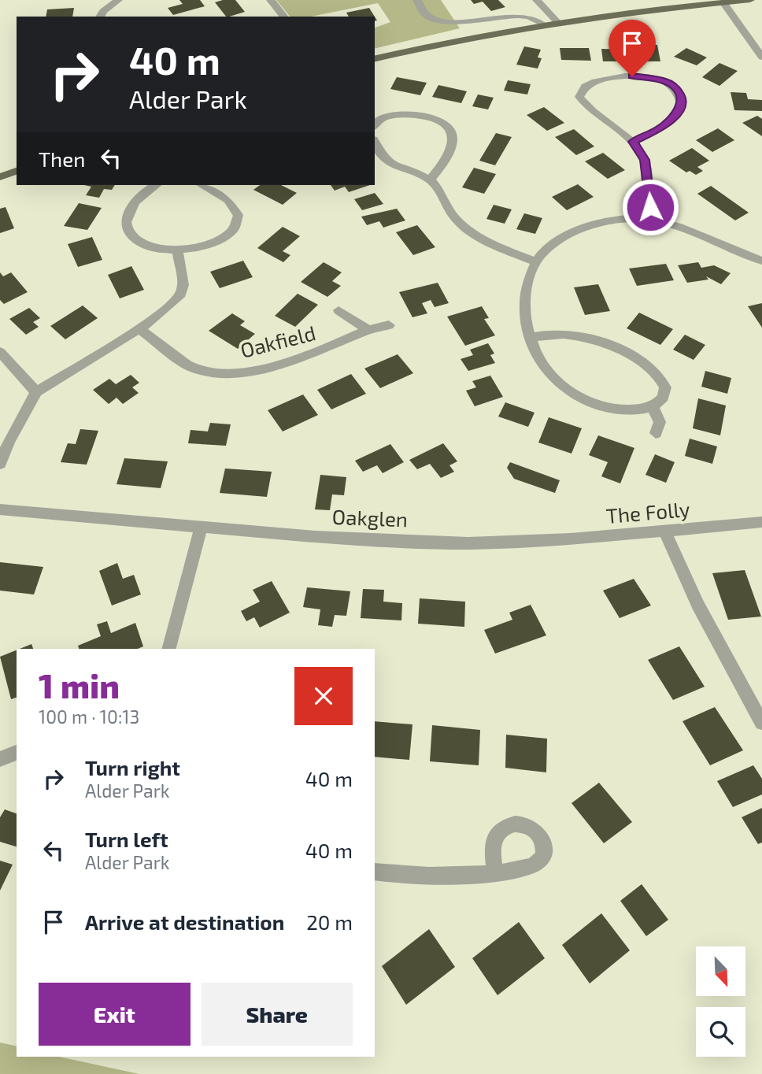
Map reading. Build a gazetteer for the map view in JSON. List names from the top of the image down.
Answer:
{
  "streets": {
    "street": ["Oakfield", "The Folly", "Oakglen"]
  },
  "crossings": [
    ["The Folly", "Oakglen"]
  ],
  "north": "bottom right",
  "page": {
    "turn": ["40 m", "Alder Park"],
    "then": "Then",
    "heading": ["1 min", "100 m · 10:13"],
    "list": [
      {
        "name": "Turn right",
        "note": "Alder Park",
        "value": "40 m"
      },
      {
        "name": "Turn left",
        "note": "Alder Park",
        "value": "40 m"
      },
      {
        "name": "Arrive at destination",
        "value": "20 m"
      }
    ],
    "buttons": ["Exit", "Share"]
  }
}
